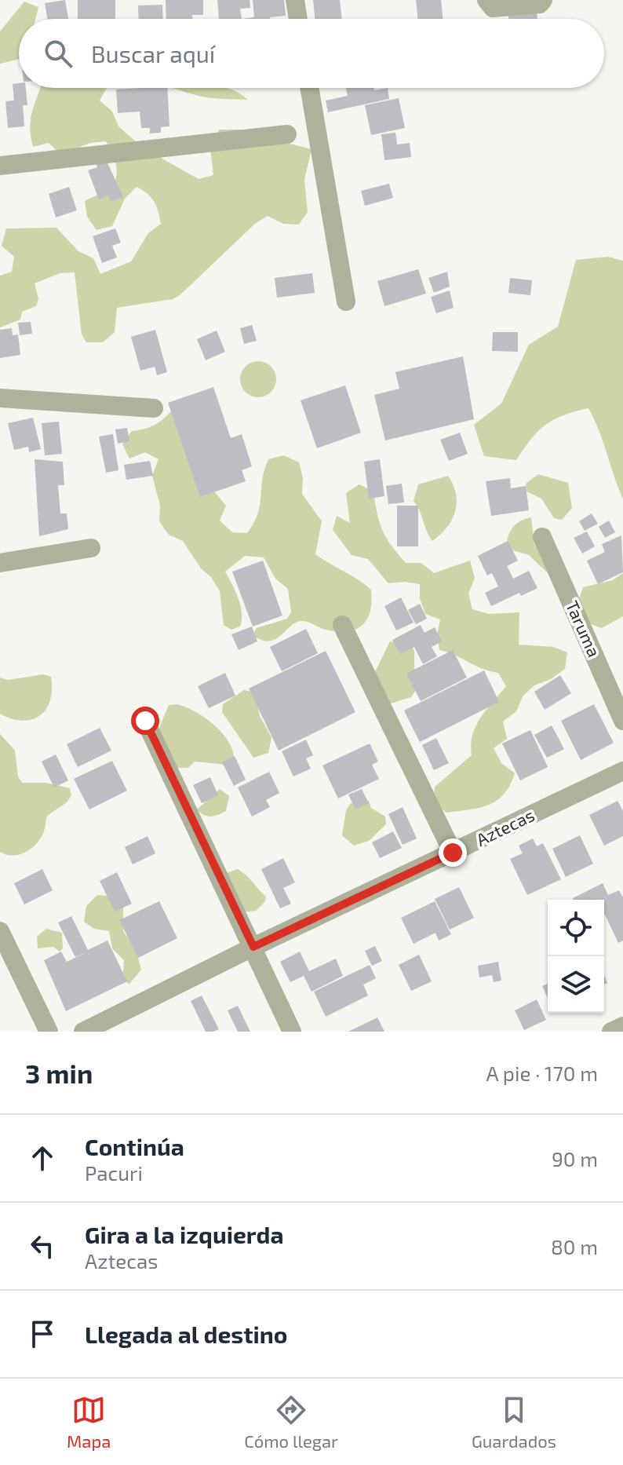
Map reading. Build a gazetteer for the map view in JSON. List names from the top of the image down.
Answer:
{
  "streets": {
    "street": ["Taruma", "Aztecas"]
  },
  "page": {
    "search": "Buscar aquí",
    "heading": ["3 min", "A pie · 170 m"],
    "list": [
      ["Continúa", "Pacuri", "90 m"],
      ["Gira a la izquierda", "Aztecas", "80 m"],
      "Llegada al destino"
    ],
    "nav": ["Mapa", "Cómo llegar", "Guardados"]
  }
}
